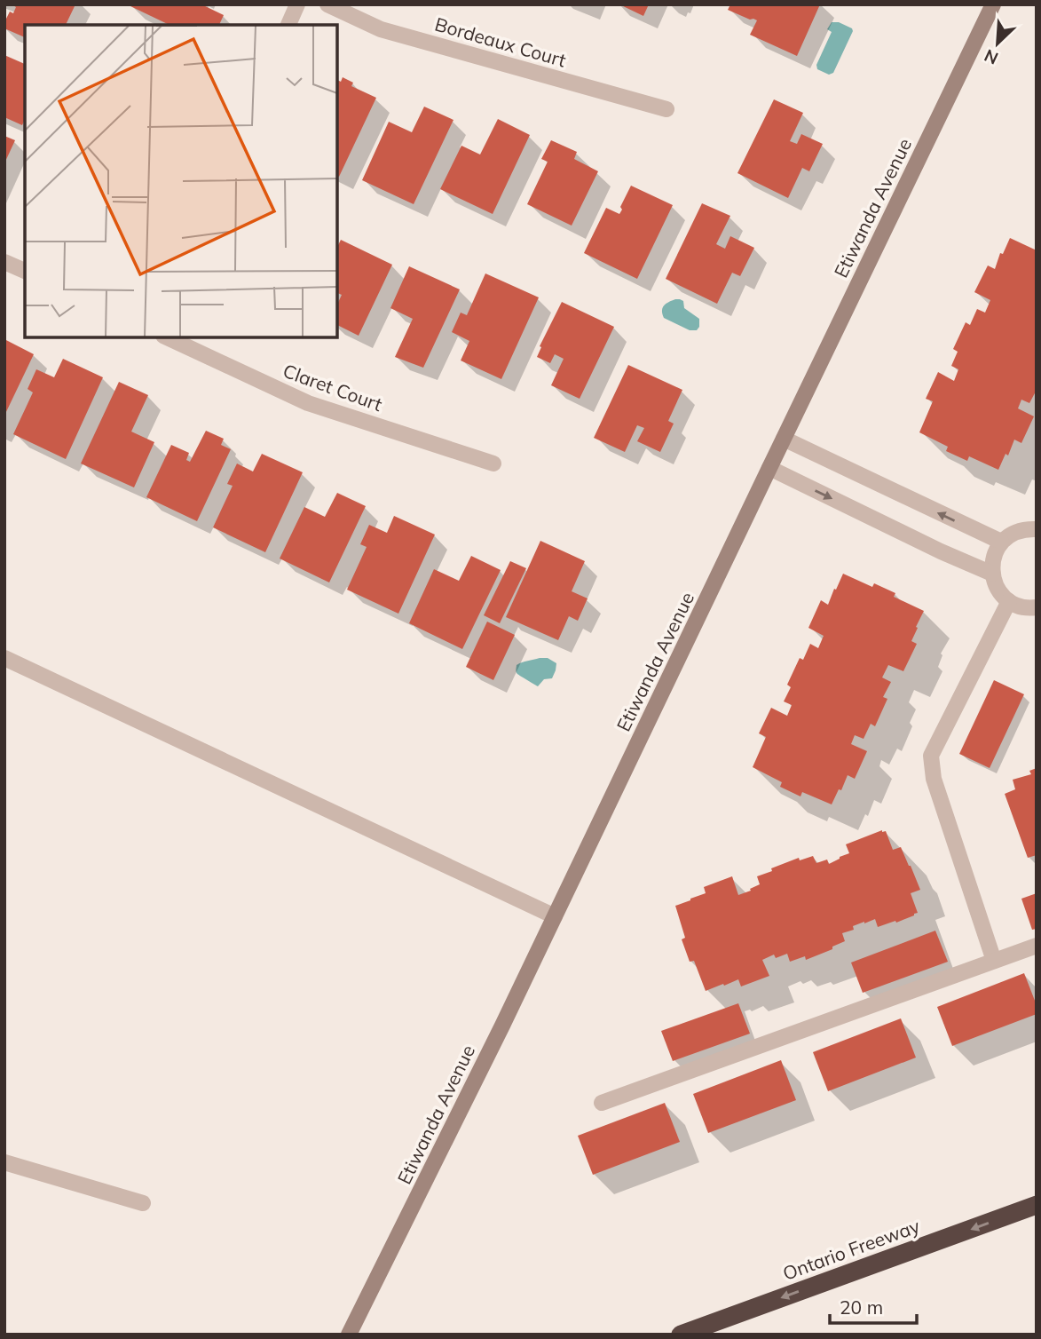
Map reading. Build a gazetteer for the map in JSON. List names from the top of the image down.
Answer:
{
  "streets": {
    "highway": ["Ontario Freeway"],
    "main road": ["Etiwanda Avenue"],
    "street": ["Bordeaux Court", "Claret Court"]
  },
  "one_way": ["Ontario Freeway"],
  "scale_bar": "20 m",
  "north": "bottom left"
}
